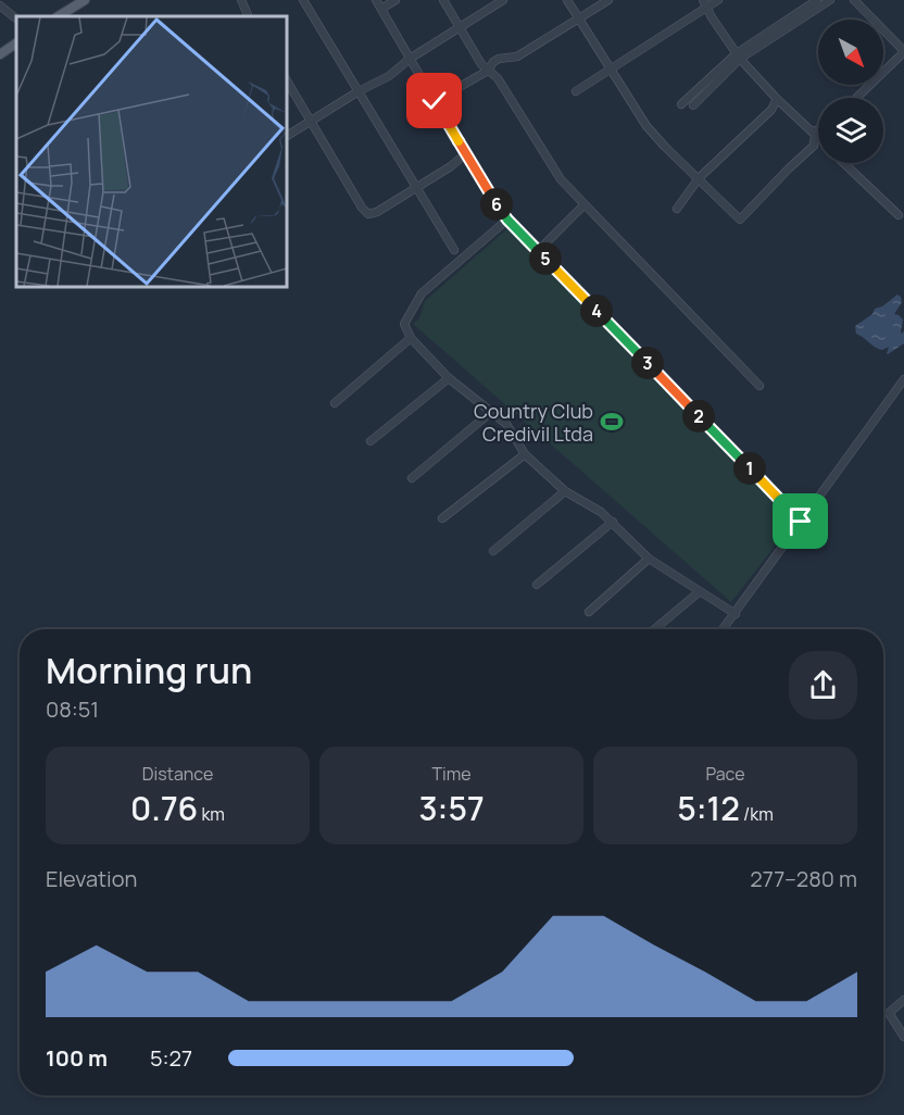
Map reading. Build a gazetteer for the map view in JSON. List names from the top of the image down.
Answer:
{
  "places": {
    "sports": ["Country Club Credivil Ltda"]
  },
  "north": "bottom right",
  "page": {
    "pins": [
      "6",
      "5",
      "4",
      "3",
      "2",
      "1"
    ],
    "heading": ["Morning run", "08:51"],
    "stats": [
      ["Distance", "0.76 km"],
      ["Time", "3:57"],
      ["Pace", "5:12 /km"]
    ],
    "chart": ["Elevation", "277–280 m"],
    "list": [
      {
        "name": "100 m",
        "note": "5:27"
      }
    ]
  }
}
